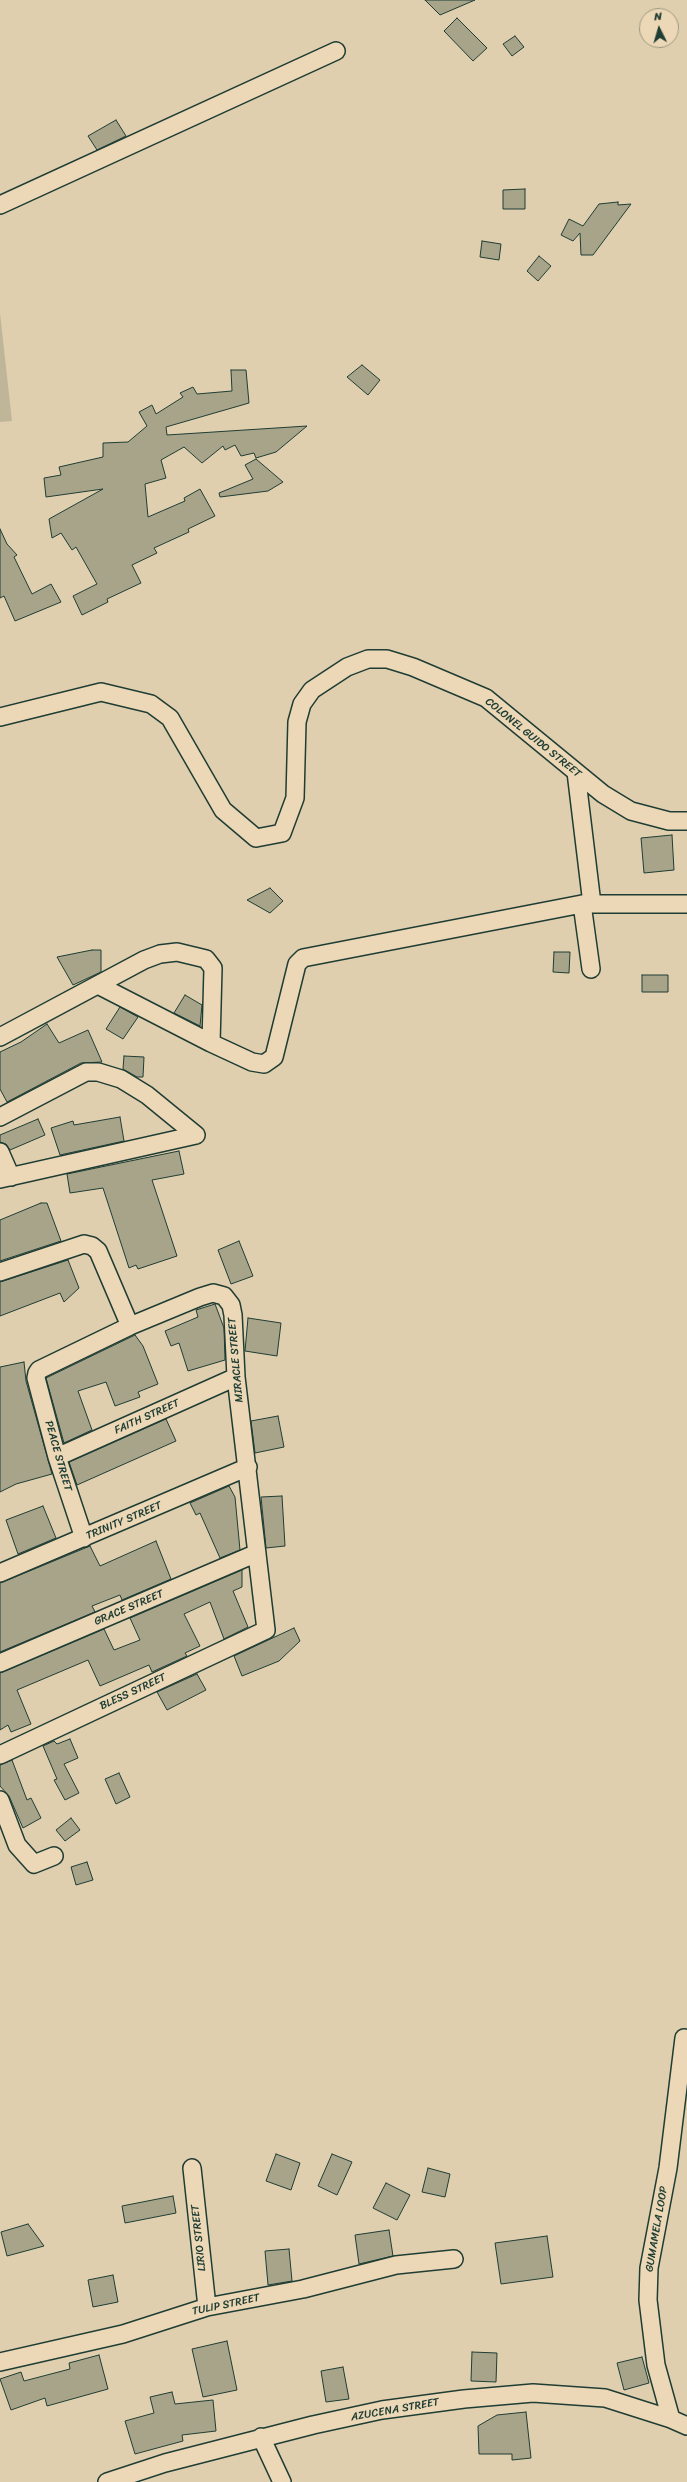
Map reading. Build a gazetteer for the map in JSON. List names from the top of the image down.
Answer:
{
  "streets": {
    "street": [
      "COLONEL GUIDO STREET",
      "MIRACLE STREET",
      "FAITH STREET",
      "PEACE STREET",
      "TRINITY STREET",
      "GRACE STREET",
      "BLESS STREET",
      "GUMAMELA LOOP",
      "LIRIO STREET",
      "TULIP STREET",
      "AZUCENA STREET"
    ]
  },
  "crossings": [
    ["MIRACLE STREET", "FAITH STREET"],
    ["MIRACLE STREET", "PEACE STREET"],
    ["MIRACLE STREET", "TRINITY STREET"],
    ["MIRACLE STREET", "GRACE STREET"],
    ["MIRACLE STREET", "BLESS STREET"],
    ["FAITH STREET", "PEACE STREET"],
    ["PEACE STREET", "TRINITY STREET"],
    ["GUMAMELA LOOP", "AZUCENA STREET"],
    ["LIRIO STREET", "TULIP STREET"]
  ],
  "north": "top"
}
